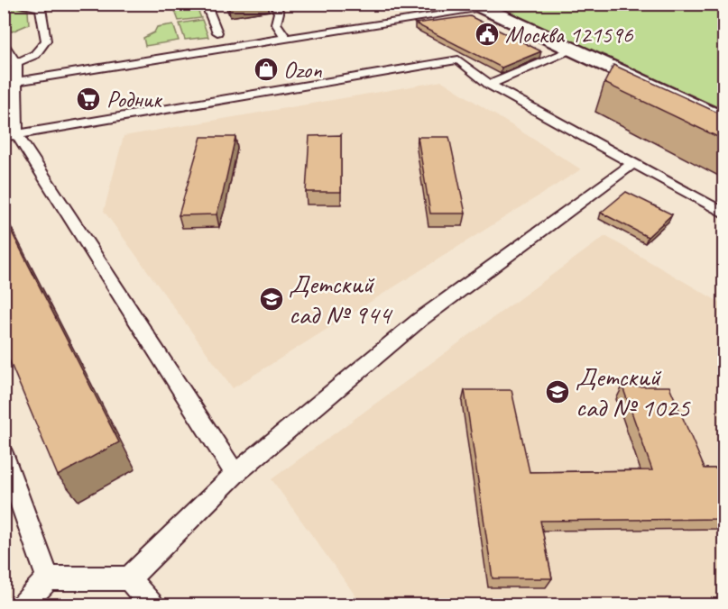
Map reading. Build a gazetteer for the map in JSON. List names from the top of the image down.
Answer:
{
  "places": {
    "public building": ["Москва 121596"],
    "shop": ["Ozon"],
    "supermarket": ["Родник"],
    "school or university": ["Детский сад № 944", "Детский сад № 1025"]
  }
}
